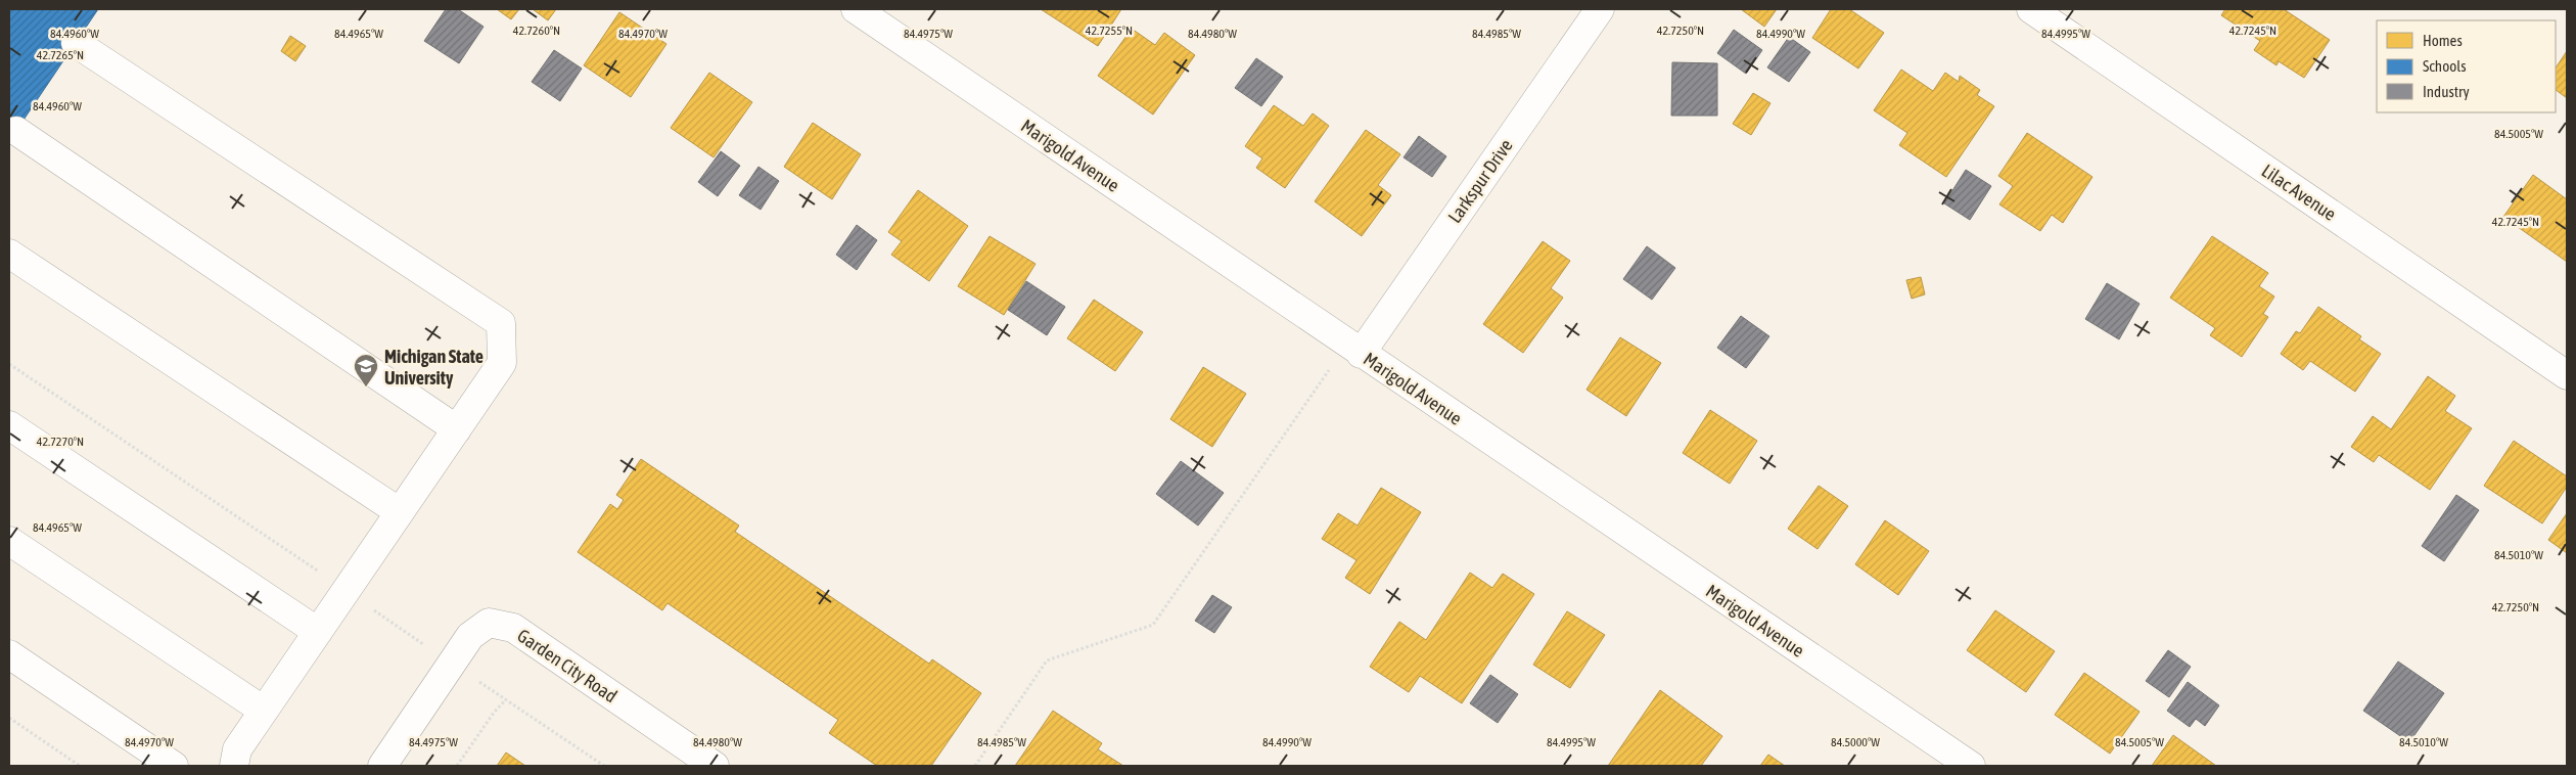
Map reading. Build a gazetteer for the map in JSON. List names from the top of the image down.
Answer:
{
  "streets": {
    "street": [
      "Marigold Avenue",
      "Larkspur Drive",
      "Lilac Avenue",
      "Garden City Road"
    ]
  },
  "crossings": [
    ["Marigold Avenue", "Larkspur Drive"]
  ],
  "places": {
    "school or university": ["Michigan State University"]
  },
  "legend": ["Homes", "Schools", "Industry"],
  "coordinates": [
    "42.7260°N",
    "42.7255°N",
    "42.7250°N",
    "42.7245°N",
    "84.4960°W",
    "84.4965°W",
    "84.4970°W",
    "84.4975°W",
    "84.4980°W",
    "84.4985°W",
    "84.4990°W",
    "84.4995°W",
    "42.7265°N",
    "84.5005°W",
    "42.7270°N",
    "84.5010°W",
    "84.5000°W"
  ]
}
